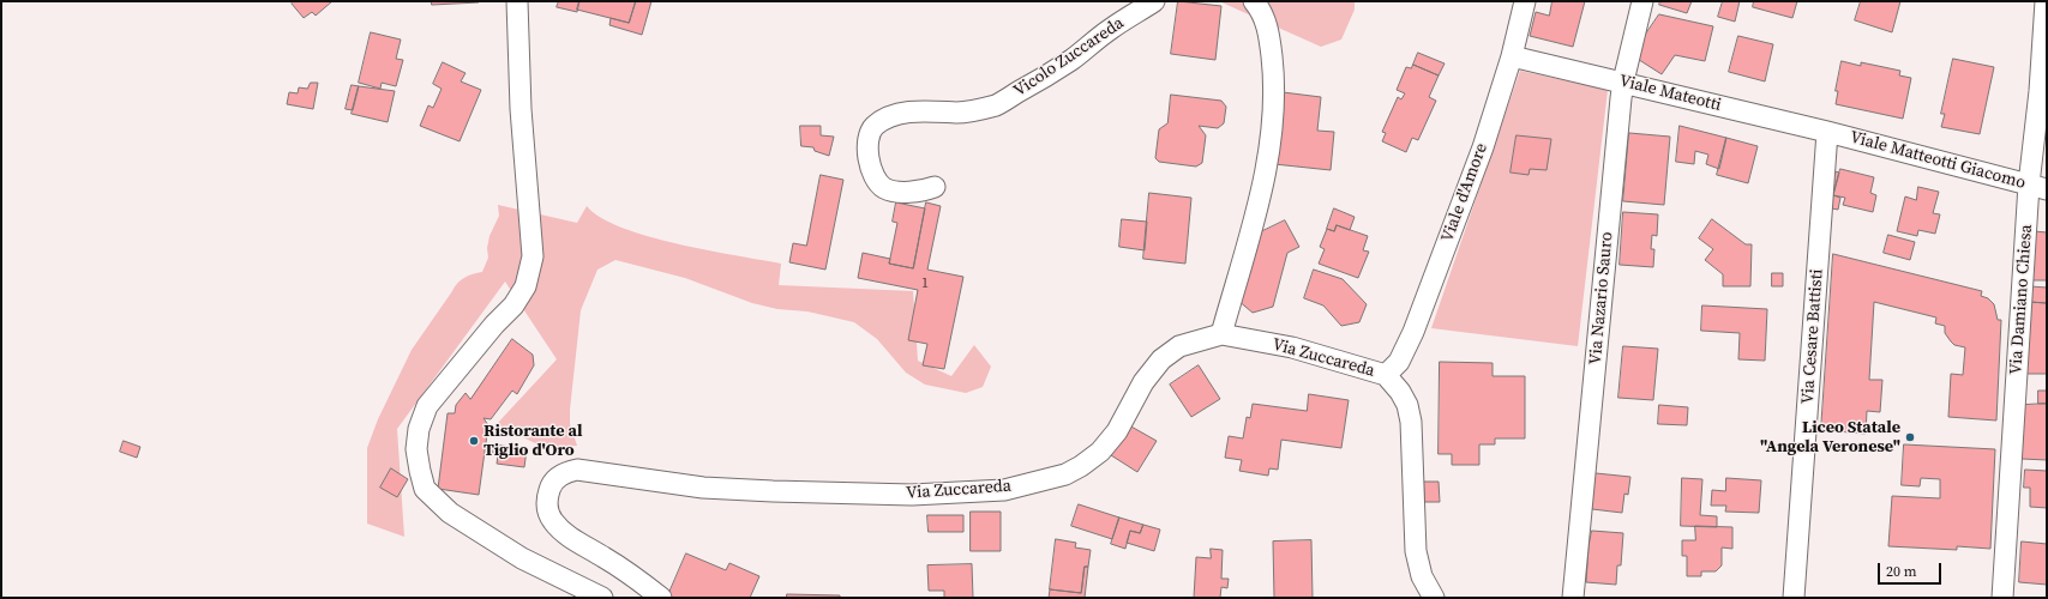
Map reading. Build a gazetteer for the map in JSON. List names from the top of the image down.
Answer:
{
  "streets": {
    "street": [
      "Vicolo Zuccareda",
      "Viale Mateotti",
      "Viale Matteotti Giacomo",
      "Viale d'Amore",
      "Via Nazario Sauro",
      "Via Damiano Chiesa",
      "Via Cesare Battisti",
      "Via Zuccareda"
    ]
  },
  "crossings": [
    ["Viale Mateotti", "Viale Matteotti Giacomo"],
    ["Viale Mateotti", "Viale d'Amore"],
    ["Viale Mateotti", "Via Nazario Sauro"],
    ["Viale Mateotti", "Via Cesare Battisti"],
    ["Viale Matteotti Giacomo", "Via Damiano Chiesa"],
    ["Viale Matteotti Giacomo", "Via Cesare Battisti"],
    ["Viale d'Amore", "Via Zuccareda"]
  ],
  "places": ["Liceo Statale \"Angela Veronese\"", "Ristorante al Tiglio d'Oro"],
  "house_numbers": ["1"],
  "scale_bar": "20 m"
}
